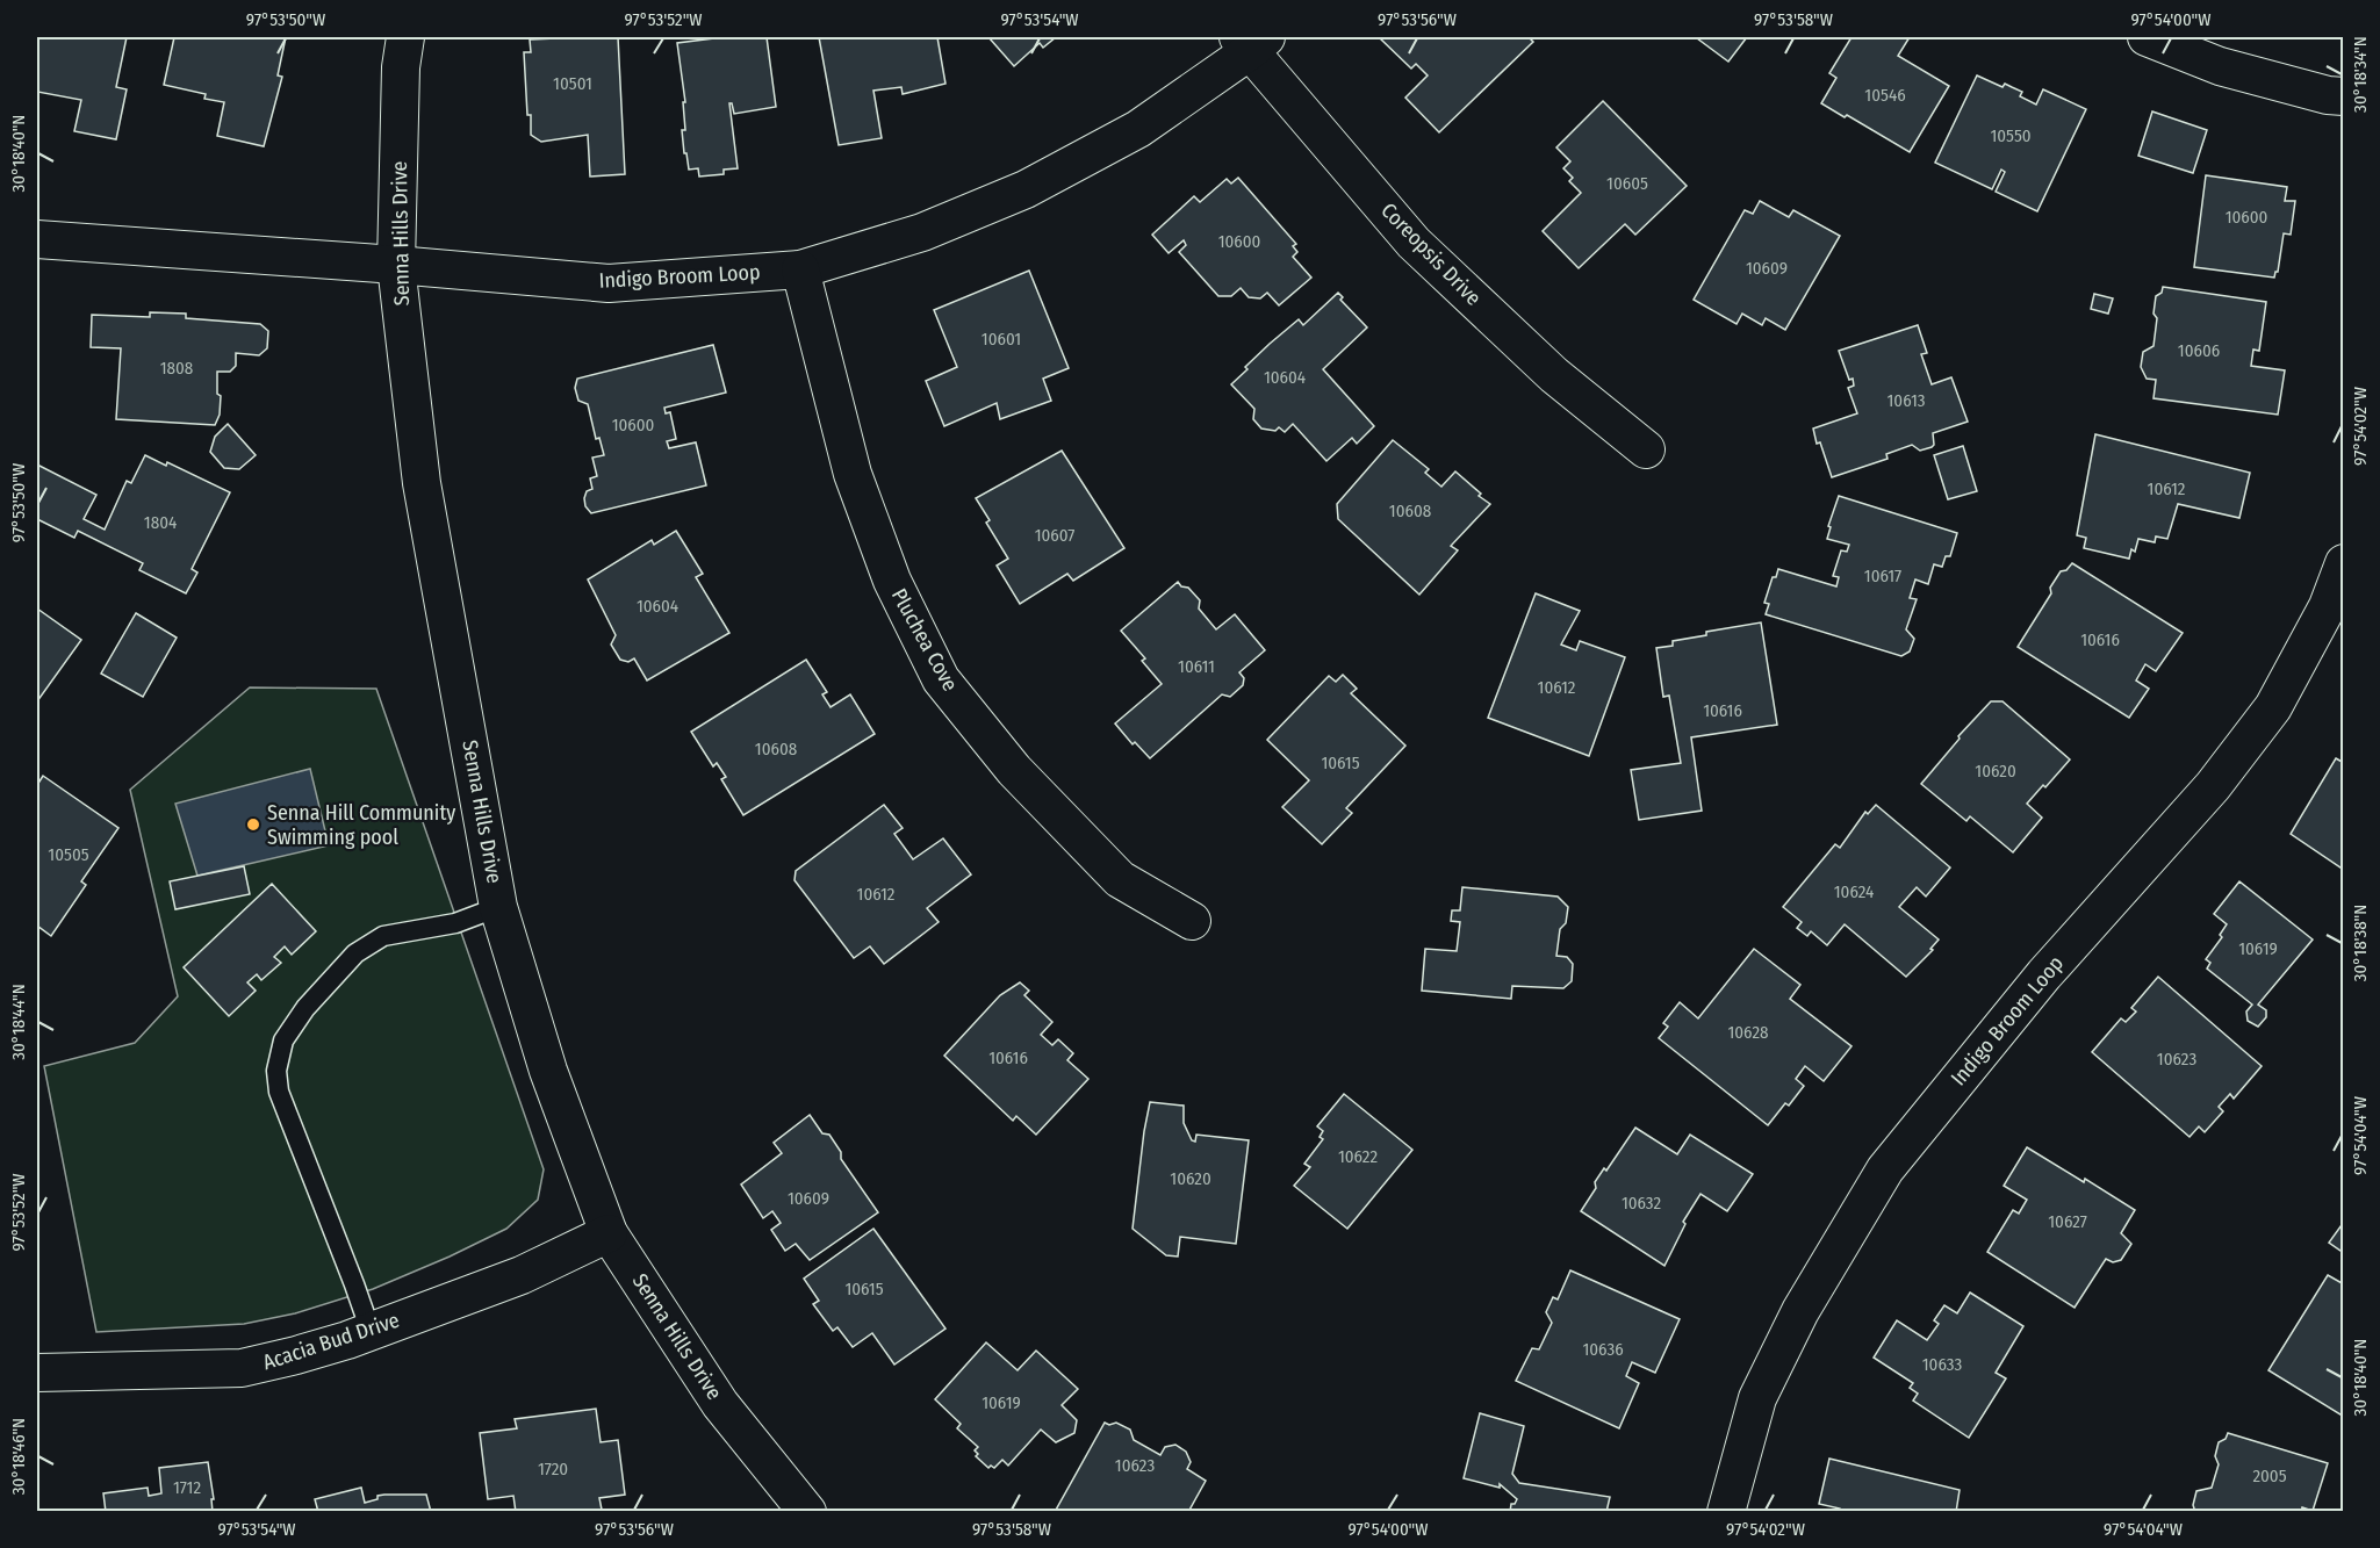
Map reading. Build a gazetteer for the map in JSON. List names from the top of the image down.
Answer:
{
  "streets": {
    "street": [
      "Senna Hills Drive",
      "Coreopsis Drive",
      "Indigo Broom Loop",
      "Pluchea Cove",
      "Acacia Bud Drive"
    ]
  },
  "crossings": [
    ["Senna Hills Drive", "Indigo Broom Loop"],
    ["Senna Hills Drive", "Acacia Bud Drive"],
    ["Coreopsis Drive", "Indigo Broom Loop"],
    ["Indigo Broom Loop", "Pluchea Cove"]
  ],
  "places": ["Senna Hill Community Swimming pool"],
  "house_numbers": [
    "10501",
    "10546",
    "10550",
    "10605",
    "10600",
    "10600",
    "10609",
    "10601",
    "10606",
    "1808",
    "10604",
    "10613",
    "10600",
    "10612",
    "10608",
    "1804",
    "10607",
    "10617",
    "10604",
    "10616",
    "10611",
    "10612",
    "10616",
    "10608",
    "10615",
    "10620",
    "10505",
    "10624",
    "10612",
    "10619",
    "10628",
    "10616",
    "10623",
    "10622",
    "10620",
    "10609",
    "10632",
    "10627",
    "10615",
    "10636",
    "10633",
    "10619",
    "10623",
    "1720",
    "2005",
    "1712"
  ],
  "coordinates": [
    "97°53'50\"W",
    "97°53'52\"W",
    "97°53'54\"W",
    "97°53'56\"W",
    "97°53'58\"W",
    "97°54'00\"W",
    "30°18'34\"N",
    "30°18'40\"N",
    "97°54'02\"W",
    "30°18'38\"N",
    "30°18'44\"N",
    "97°54'04\"W",
    "30°18'46\"N"
  ]
}
